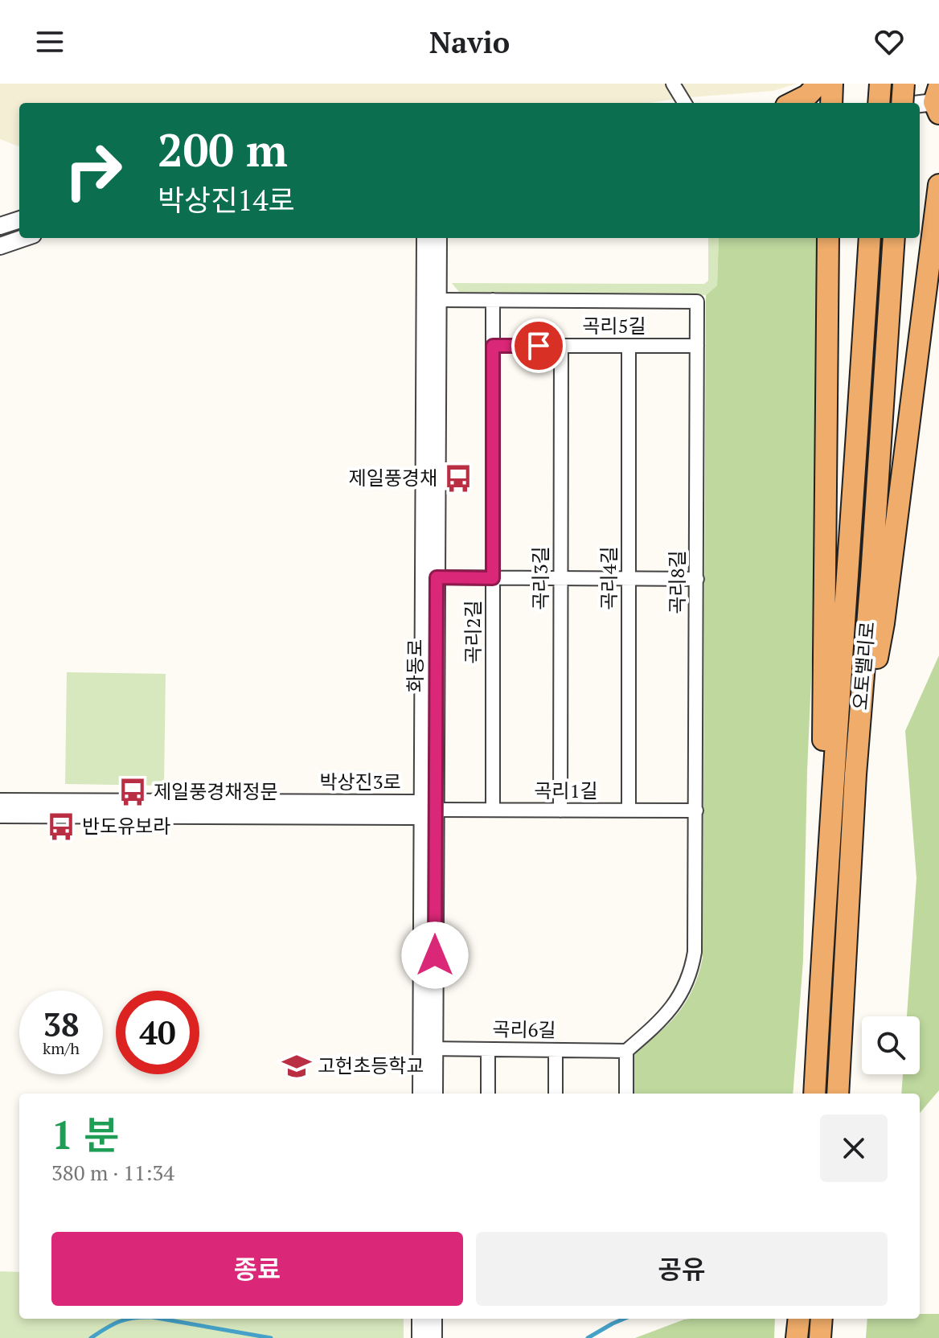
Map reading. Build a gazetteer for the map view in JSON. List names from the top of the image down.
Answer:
{
  "streets": {
    "highway": ["오토밸리로"],
    "street": [
      "곡리5길",
      "곡리3길",
      "곡리4길",
      "곡리8길",
      "곡리2길",
      "화동로",
      "박상진3로",
      "곡리1길",
      "곡리6길"
    ]
  },
  "crossings": [
    ["곡리5길", "곡리3길"],
    ["곡리5길", "곡리4길"],
    ["곡리5길", "곡리8길"],
    ["곡리5길", "곡리2길"],
    ["곡리3길", "곡리1길"],
    ["곡리4길", "곡리1길"],
    ["곡리8길", "곡리2길"],
    ["곡리8길", "화동로"],
    ["곡리8길", "곡리1길"],
    ["곡리8길", "곡리6길"],
    ["곡리2길", "곡리1길"],
    ["화동로", "박상진3로"],
    ["화동로", "곡리1길"],
    ["화동로", "곡리6길"],
    ["박상진3로", "곡리1길"]
  ],
  "places": {
    "bus stop": ["제일풍경채", "제일풍경채정문", "반도유보라"],
    "school or university": ["고헌초등학교"]
  },
  "page": {
    "header": "Navio",
    "turn": ["200 m", "박상진14로"],
    "speed": "38 km/h",
    "limit": "40",
    "heading": ["1 분", "380 m · 11:34"],
    "buttons": ["종료", "공유"]
  }
}
